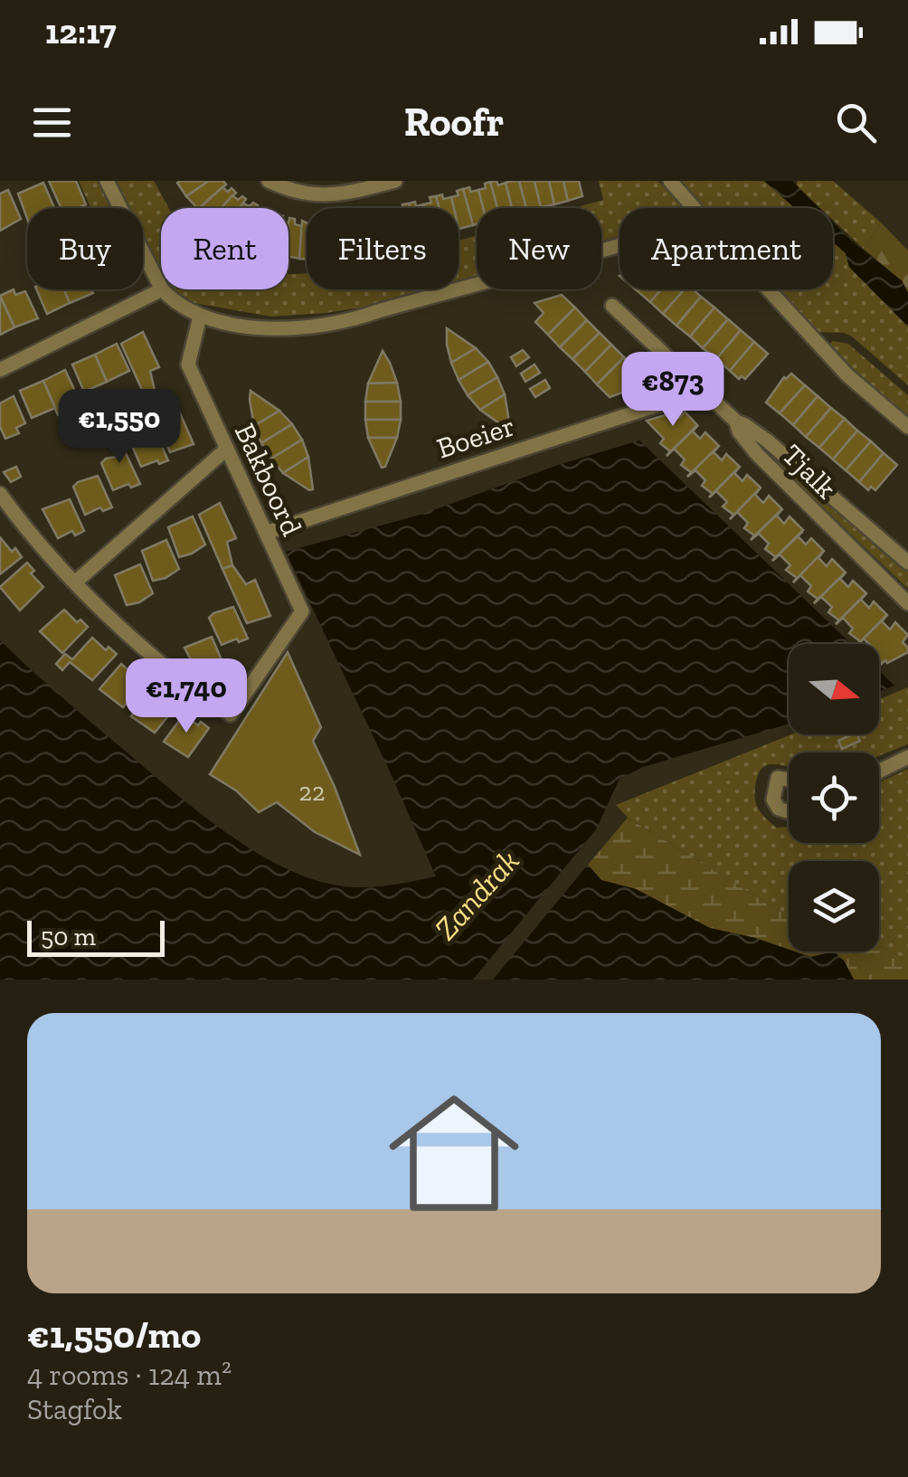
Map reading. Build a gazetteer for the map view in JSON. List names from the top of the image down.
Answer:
{
  "streets": {
    "street": ["Boeier", "Tjalk", "Bakboord"]
  },
  "crossings": [
    ["Boeier", "Tjalk"],
    ["Boeier", "Bakboord"]
  ],
  "water": ["Zandrak"],
  "house_numbers": ["22"],
  "scale_bar": "50 m",
  "north": "right",
  "page": {
    "status": "12:17",
    "header": "Roofr",
    "chip": [
      "Buy",
      "Rent",
      "Filters",
      "New",
      "Apartment"
    ],
    "price": ["€873", "€1,550", "€1,740"],
    "scale": "50 m",
    "list": [
      {
        "name": "€1,550/mo",
        "note": "4 rooms · 124 m² · Stagfok"
      }
    ]
  }
}
